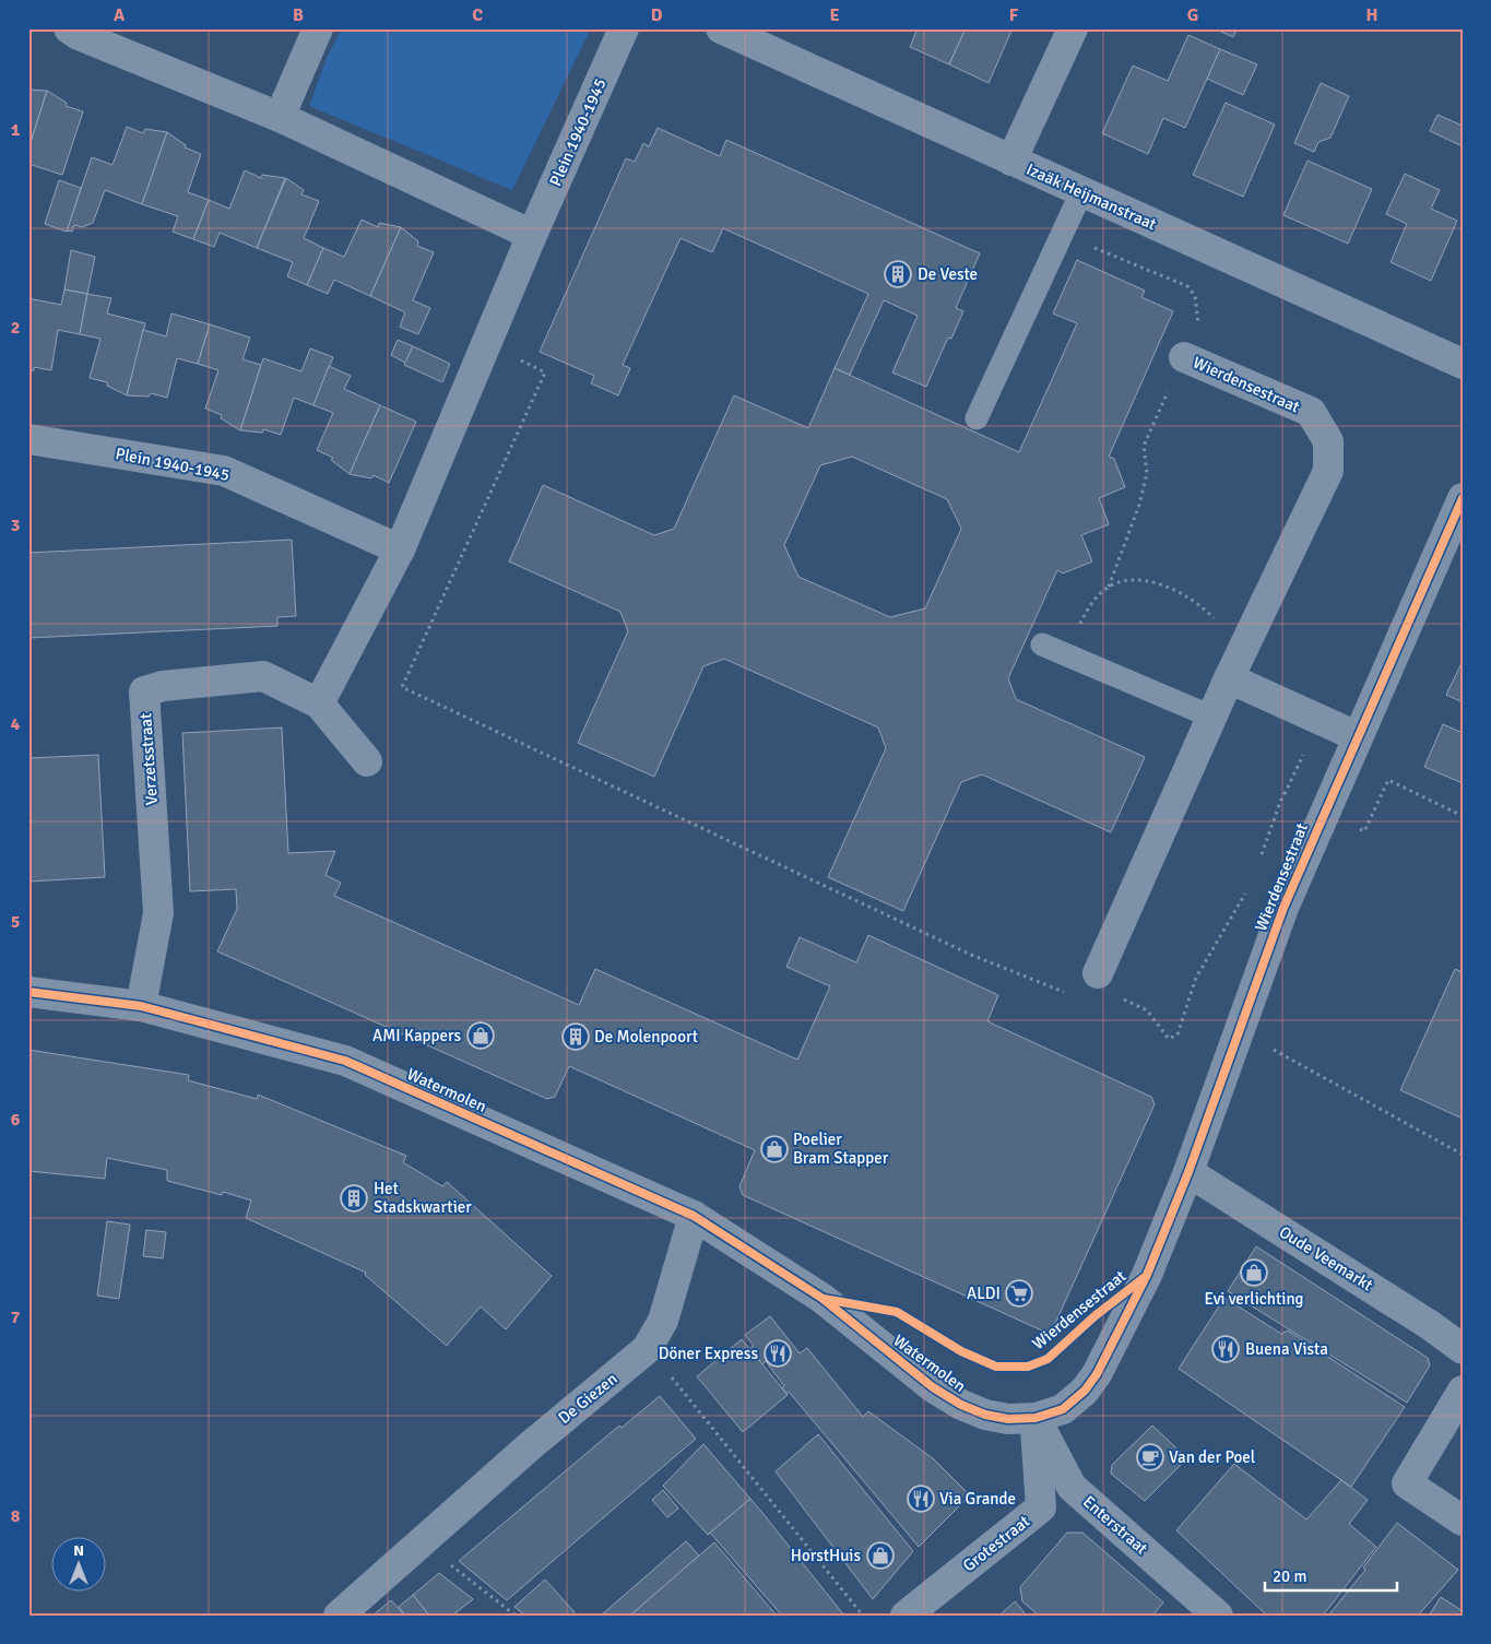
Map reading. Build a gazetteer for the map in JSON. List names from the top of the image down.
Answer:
{
  "streets": {
    "street": [
      "Plein 1940-1945",
      "Izaäk Heijmanstraat",
      "Wierdensestraat",
      "Verzetsstraat",
      "Watermolen",
      "Oude Veemarkt",
      "De Giezen",
      "Enterstraat",
      "Grotestraat"
    ]
  },
  "crossings": [
    ["Plein 1940-1945", "Verzetsstraat"],
    ["Wierdensestraat", "Watermolen"],
    ["Wierdensestraat", "Oude Veemarkt"],
    ["Wierdensestraat", "Enterstraat"],
    ["Wierdensestraat", "Grotestraat"],
    ["Verzetsstraat", "Watermolen"],
    ["Watermolen", "De Giezen"],
    ["Watermolen", "Enterstraat"],
    ["Watermolen", "Grotestraat"],
    ["Enterstraat", "Grotestraat"]
  ],
  "places": {
    "building": ["De Veste", "De Molenpoort", "Het Stadskwartier"],
    "shop": [
      "AMI Kappers",
      "Poelier Bram Stapper",
      "Evi verlichting",
      "HorstHuis"
    ],
    "supermarket": ["ALDI"],
    "restaurant": ["Buena Vista", "Döner Express", "Via Grande"],
    "cafe": ["Van der Poel"]
  },
  "scale_bar": "20 m",
  "north": "top",
  "grid": {
    "columns": [
      "A",
      "B",
      "C",
      "D",
      "E",
      "F",
      "G",
      "H"
    ],
    "rows": [
      "1",
      "2",
      "3",
      "4",
      "5",
      "6",
      "7",
      "8"
    ]
  }
}
